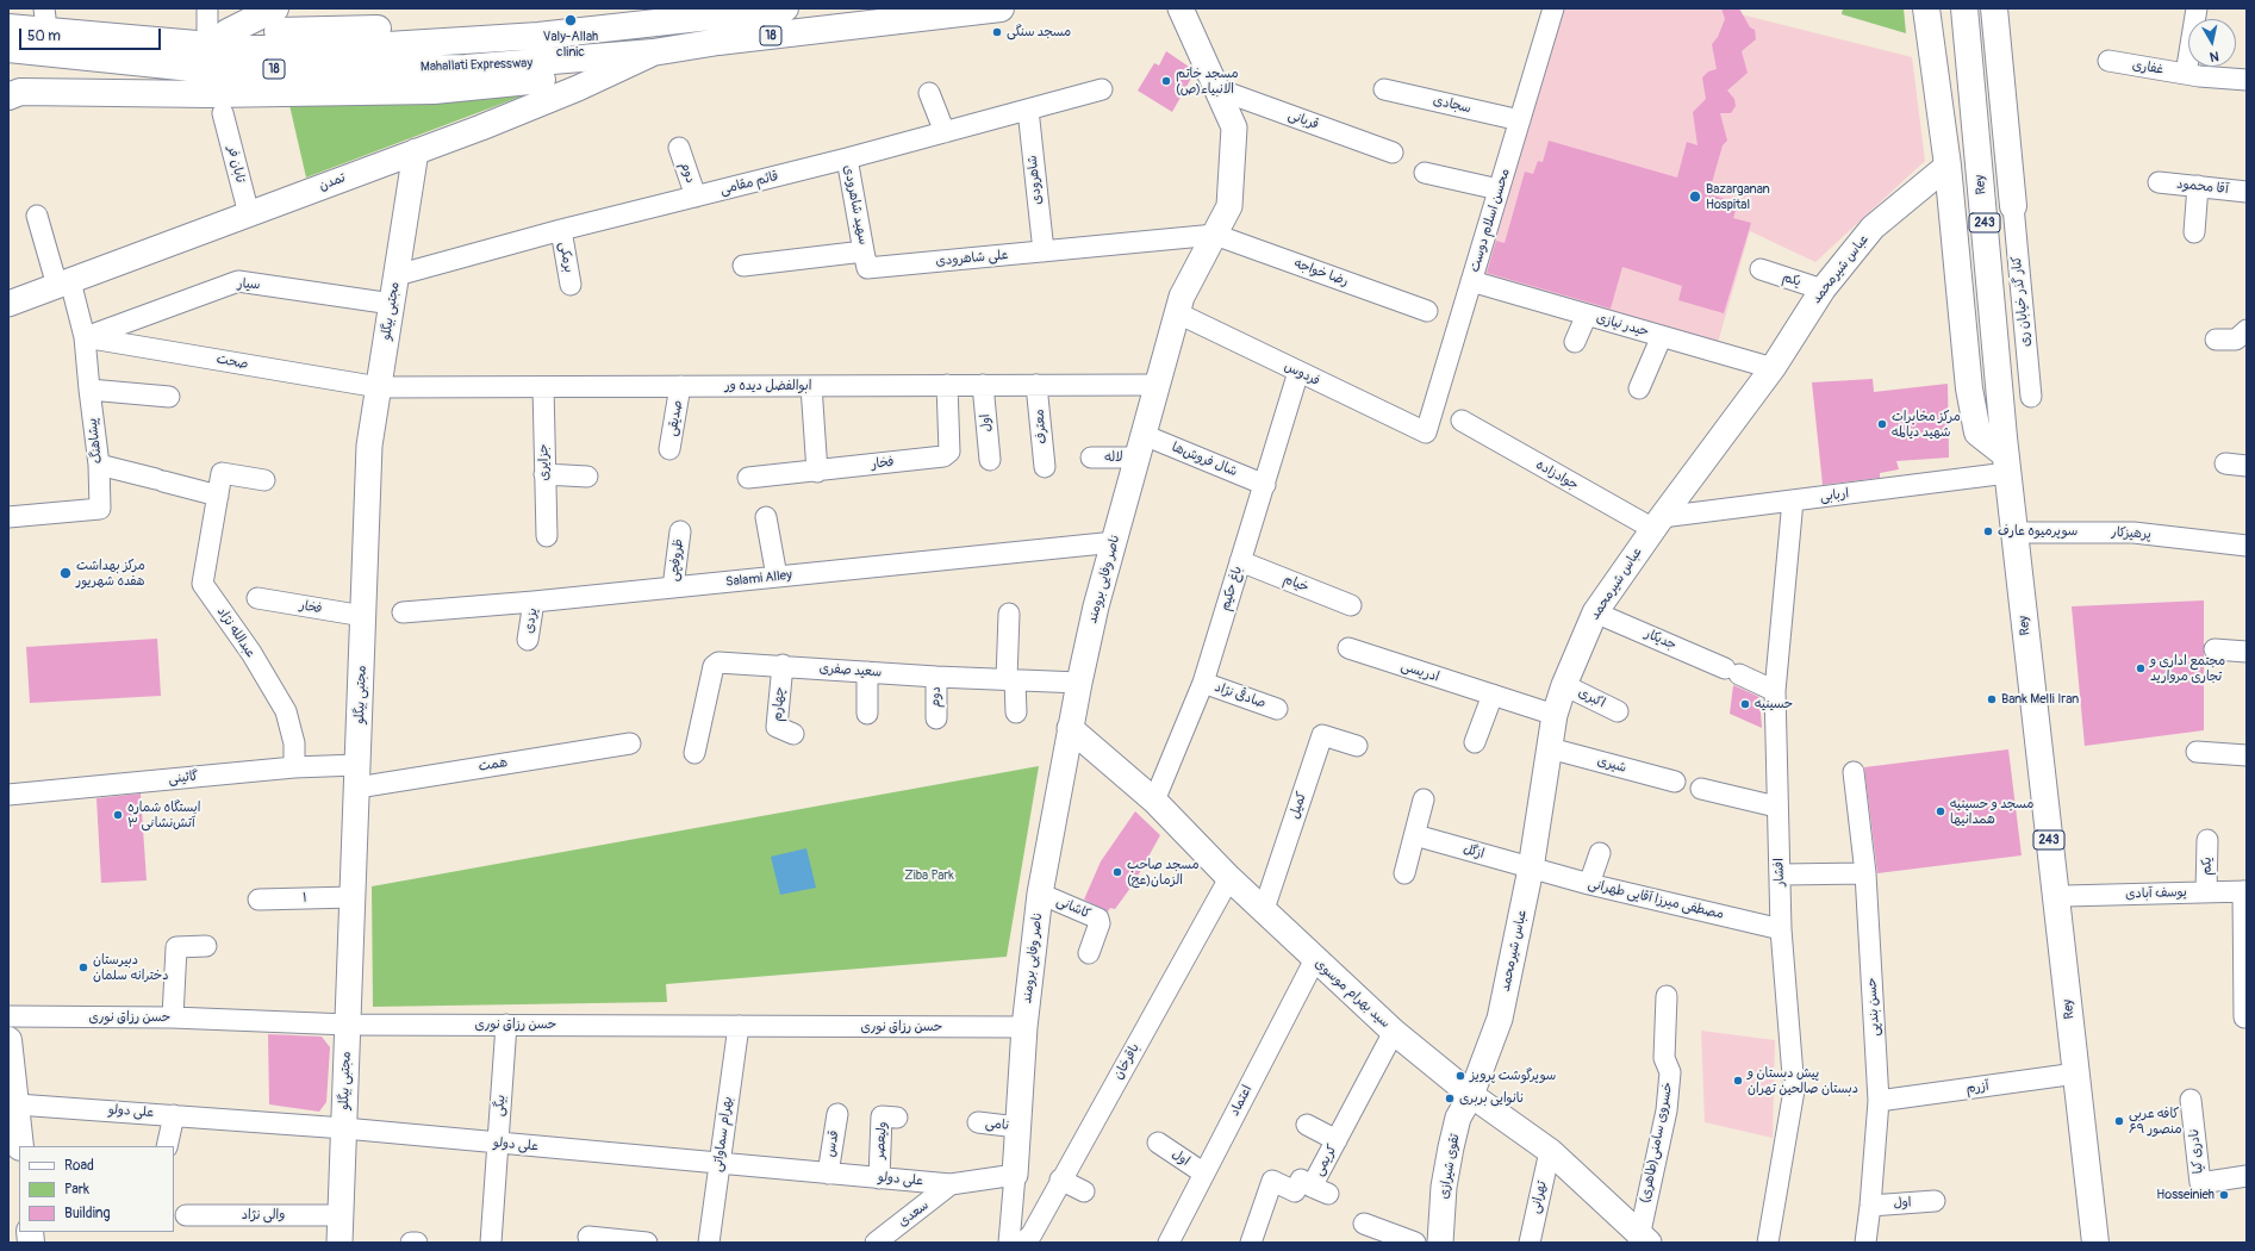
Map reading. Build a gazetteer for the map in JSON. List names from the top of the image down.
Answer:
{
  "streets": {
    "main road": [
      "18",
      "Mahallati Expressway",
      "Rey",
      "243"
    ],
    "street": [
      "غفاری",
      "سجادی",
      "قربانی",
      "تابان فر",
      "دوم",
      "شاهرودی",
      "تمدن",
      "قائم مقامی",
      "آقا محمود",
      "سهید شاهرودی",
      "محسن اسلام دوست",
      "برمکی",
      "علی شاهرودی",
      "عباس شیرمحمد",
      "رضا خواجه",
      "یکم",
      "سیار",
      "کنار گذر خیابان ری",
      "مجتبی بیگلو",
      "حیدر نیازی",
      "صحت",
      "فردوس",
      "ابوالفضل دیده ور",
      "صدیقی",
      "اول",
      "معترف",
      "پیشاهنگ",
      "لاله",
      "شال فروش‌ها",
      "جزایری",
      "فخار",
      "جوادزاده",
      "اربابی",
      "پرهیزکار",
      "ظروفچی",
      "Salami Alley",
      "ناصر وفایی برومند",
      "خیام",
      "باغ حکیم",
      "یزدی",
      "عبدالله نژاد",
      "جدیکار",
      "سعید صفری",
      "ادریسی",
      "صادقی نژاد",
      "اکبری",
      "چهارم",
      "همت",
      "شیری",
      "گائینی",
      "کمیل",
      "ازگل",
      "افشار",
      "یوسف آبادی",
      "۱",
      "مصطفی میرزا آقایی طهرانی",
      "کاشانی",
      "سید بهرام موسوی",
      "حسن بندپی",
      "حسن رزاق نوری",
      "باقرخان",
      "آزرم",
      "اعتماد",
      "بیگی",
      "علی دولو",
      "نامی",
      "بهرام سماواتی",
      "ولیعصر",
      "خسروی سامنی(طاهری)",
      "قدس",
      "نادری کیا",
      "کریمی",
      "تقوی شیرازی",
      "تهرانی",
      "سعدی",
      "والی نژاد"
    ]
  },
  "crossings": [
    ["Mahallati Expressway", "تمدن"],
    ["سجادی", "محسن اسلام دوست"],
    ["قربانی", "ناصر وفایی برومند"],
    ["تابان فر", "تمدن"],
    ["دوم", "قائم مقامی"],
    ["دوم", "سعید صفری"],
    ["شاهرودی", "قائم مقامی"],
    ["شاهرودی", "علی شاهرودی"],
    ["تمدن", "مجتبی بیگلو"],
    ["تمدن", "پیشاهنگ"],
    ["قائم مقامی", "سهید شاهرودی"],
    ["قائم مقامی", "برمکی"],
    ["قائم مقامی", "مجتبی بیگلو"],
    ["Rey", "اربابی"],
    ["Rey", "پرهیزکار"],
    ["Rey", "آزرم"],
    ["سهید شاهرودی", "علی شاهرودی"],
    ["محسن اسلام دوست", "حیدر نیازی"],
    ["محسن اسلام دوست", "فردوس"],
    ["علی شاهرودی", "رضا خواجه"],
    ["علی شاهرودی", "ناصر وفایی برومند"],
    ["عباس شیرمحمد", "یکم"],
    ["عباس شیرمحمد", "حیدر نیازی"],
    ["عباس شیرمحمد", "جوادزاده"],
    ["عباس شیرمحمد", "اربابی"],
    ["عباس شیرمحمد", "جدیکار"],
    ["عباس شیرمحمد", "ادریسی"],
    ["عباس شیرمحمد", "اکبری"],
    ["عباس شیرمحمد", "شیری"],
    ["عباس شیرمحمد", "ازگل"],
    ["عباس شیرمحمد", "مصطفی میرزا آقایی طهرانی"],
    ["عباس شیرمحمد", "سید بهرام موسوی"],
    ["عباس شیرمحمد", "تقوی شیرازی"],
    ["رضا خواجه", "ناصر وفایی برومند"],
    ["یکم", "یوسف آبادی"],
    ["سیار", "مجتبی بیگلو"],
    ["سیار", "صحت"],
    ["سیار", "پیشاهنگ"],
    ["مجتبی بیگلو", "صحت"],
    ["مجتبی بیگلو", "ابوالفضل دیده ور"],
    ["مجتبی بیگلو", "فخار"],
    ["مجتبی بیگلو", "همت"],
    ["مجتبی بیگلو", "گائینی"],
    ["مجتبی بیگلو", "۱"],
    ["مجتبی بیگلو", "حسن رزاق نوری"],
    ["مجتبی بیگلو", "علی دولو"],
    ["مجتبی بیگلو", "والی نژاد"],
    ["صحت", "ابوالفضل دیده ور"],
    ["صحت", "پیشاهنگ"],
    ["فردوس", "ناصر وفایی برومند"],
    ["فردوس", "باغ حکیم"],
    ["ابوالفضل دیده ور", "صدیقی"],
    ["ابوالفضل دیده ور", "اول"],
    ["ابوالفضل دیده ور", "معترف"],
    ["ابوالفضل دیده ور", "جزایری"],
    ["ابوالفضل دیده ور", "فخار"],
    ["ابوالفضل دیده ور", "ناصر وفایی برومند"],
    ["اول", "حسن بندپی"],
    ["اول", "اعتماد"],
    ["لاله", "شال فروش‌ها"],
    ["لاله", "ناصر وفایی برومند"],
    ["شال فروش‌ها", "ناصر وفایی برومند"],
    ["شال فروش‌ها", "باغ حکیم"],
    ["جوادزاده", "اربابی"],
    ["اربابی", "افشار"],
    ["ظروفچی", "Salami Alley"],
    ["Salami Alley", "ناصر وفایی برومند"],
    ["Salami Alley", "یزدی"],
    ["ناصر وفایی برومند", "سعید صفری"],
    ["ناصر وفایی برومند", "کاشانی"],
    ["ناصر وفایی برومند", "سید بهرام موسوی"],
    ["ناصر وفایی برومند", "حسن رزاق نوری"],
    ["ناصر وفایی برومند", "علی دولو"],
    ["ناصر وفایی برومند", "نامی"],
    ["خیام", "باغ حکیم"],
    ["باغ حکیم", "صادقی نژاد"],
    ["باغ حکیم", "سید بهرام موسوی"],
    ["عبدالله نژاد", "گائینی"],
    ["جدیکار", "افشار"],
    ["سعید صفری", "چهارم"],
    ["همت", "گائینی"],
    ["کمیل", "سید بهرام موسوی"],
    ["ازگل", "مصطفی میرزا آقایی طهرانی"],
    ["افشار", "مصطفی میرزا آقایی طهرانی"],
    ["سید بهرام موسوی", "باقرخان"],
    ["سید بهرام موسوی", "اعتماد"],
    ["سید بهرام موسوی", "خسروی سامنی(طاهری)"],
    ["سید بهرام موسوی", "کریمی"],
    ["سید بهرام موسوی", "تقوی شیرازی"],
    ["سید بهرام موسوی", "تهرانی"],
    ["حسن بندپی", "آزرم"],
    ["حسن رزاق نوری", "بیگی"],
    ["حسن رزاق نوری", "بهرام سماواتی"],
    ["بیگی", "علی دولو"],
    ["علی دولو", "بهرام سماواتی"],
    ["علی دولو", "ولیعصر"],
    ["علی دولو", "قدس"],
    ["علی دولو", "سعدی"]
  ],
  "parks": ["Ziba Park"],
  "places": [
    "Valy-Allah clinic",
    "مسجد سنگی",
    "مسجد خاتم الانبیاء(ص)",
    "Bazarganan Hospital",
    "مرکز مخابرات شهید دیالمه",
    "سوپرمیوه عارف",
    "مرکز بهداشت هفده شهریور",
    "مجتمع اداری و تجاری مروارید",
    "Bank Melli Iran",
    "حسینیه",
    "مسجد و حسینیه همدانیها",
    "ایستگاه شماره ۳ آتش‌نشانی",
    "مسجد صاحب الزمان(عج)",
    "دبیرستان دخترانه سلمان",
    "سوپرگوشت پرویز",
    "پیش دبستان و دبستان صالحین تهران",
    "نانوایی بربری",
    "کافه عربی منصور ۶۹",
    "Hosseinieh"
  ],
  "legend": ["Road", "Park", "Building"],
  "scale_bar": "50 m",
  "north": "bottom"
}
